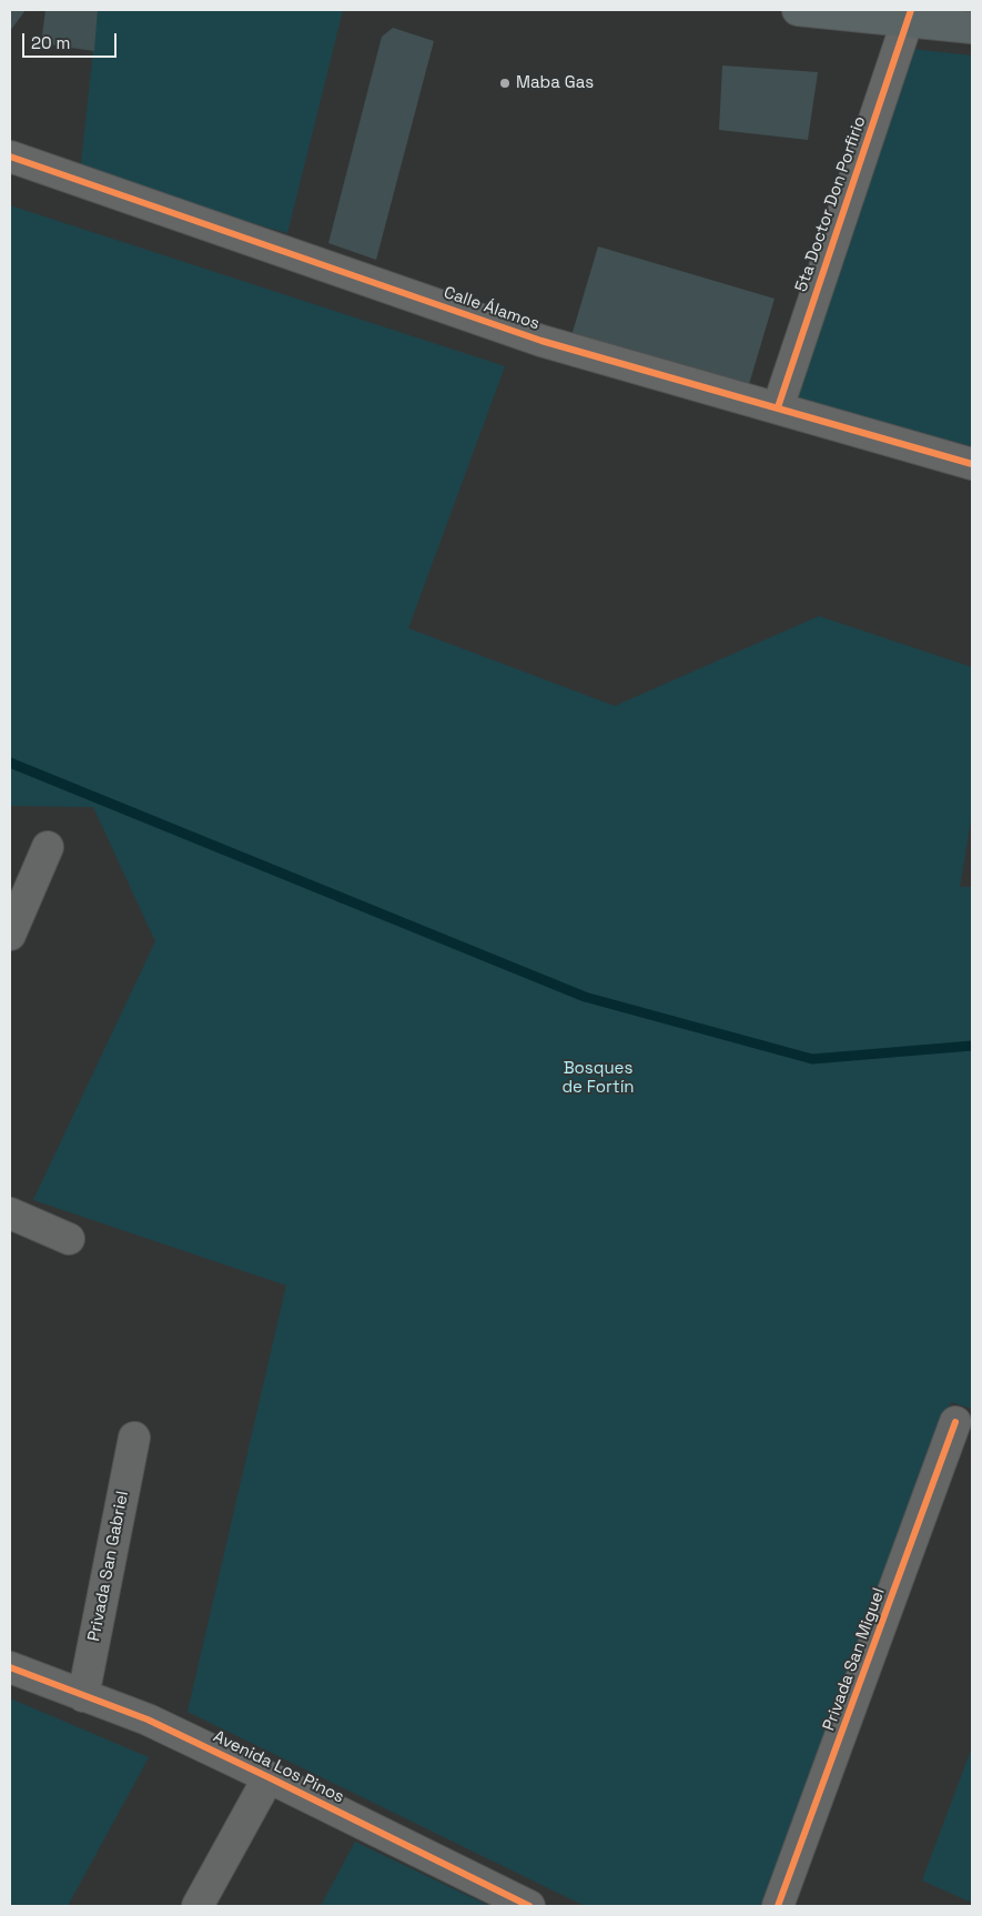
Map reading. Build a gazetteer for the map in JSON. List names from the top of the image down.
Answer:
{
  "streets": {
    "street": [
      "5ta Doctor Don Porfirio",
      "Calle Álamos",
      "Privada San Gabriel",
      "Privada San Miguel",
      "Avenida Los Pinos"
    ]
  },
  "crossings": [
    ["5ta Doctor Don Porfirio", "Calle Álamos"],
    ["Privada San Gabriel", "Avenida Los Pinos"]
  ],
  "parks": ["Bosques de Fortín"],
  "places": ["Maba Gas"],
  "scale_bar": "20 m"
}
